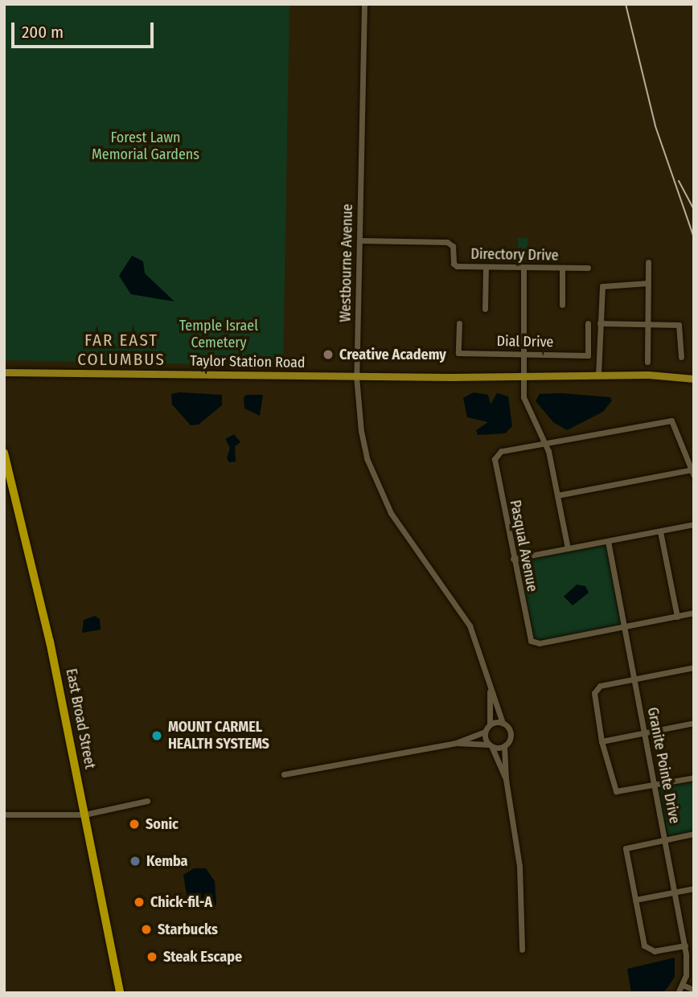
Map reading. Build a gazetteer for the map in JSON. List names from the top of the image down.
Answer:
{
  "streets": {
    "highway": ["East Broad Street"],
    "main road": ["Taylor Station Road"],
    "street": [
      "Directory Drive",
      "Westbourne Avenue",
      "Dial Drive",
      "Pasqual Avenue",
      "Granite Pointe Drive"
    ]
  },
  "crossings": [
    ["Directory Drive", "Westbourne Avenue"],
    ["Westbourne Avenue", "Taylor Station Road"],
    ["Pasqual Avenue", "Granite Pointe Drive"]
  ],
  "districts": ["FAR EAST COLUMBUS"],
  "parks": ["Forest Lawn Memorial Gardens", "Temple Israel Cemetery"],
  "places": [
    "Creative Academy",
    "MOUNT CARMEL HEALTH SYSTEMS",
    "Sonic",
    "Kemba",
    "Chick-fil-A",
    "Starbucks",
    "Steak Escape"
  ],
  "scale_bar": "200 m"
}
